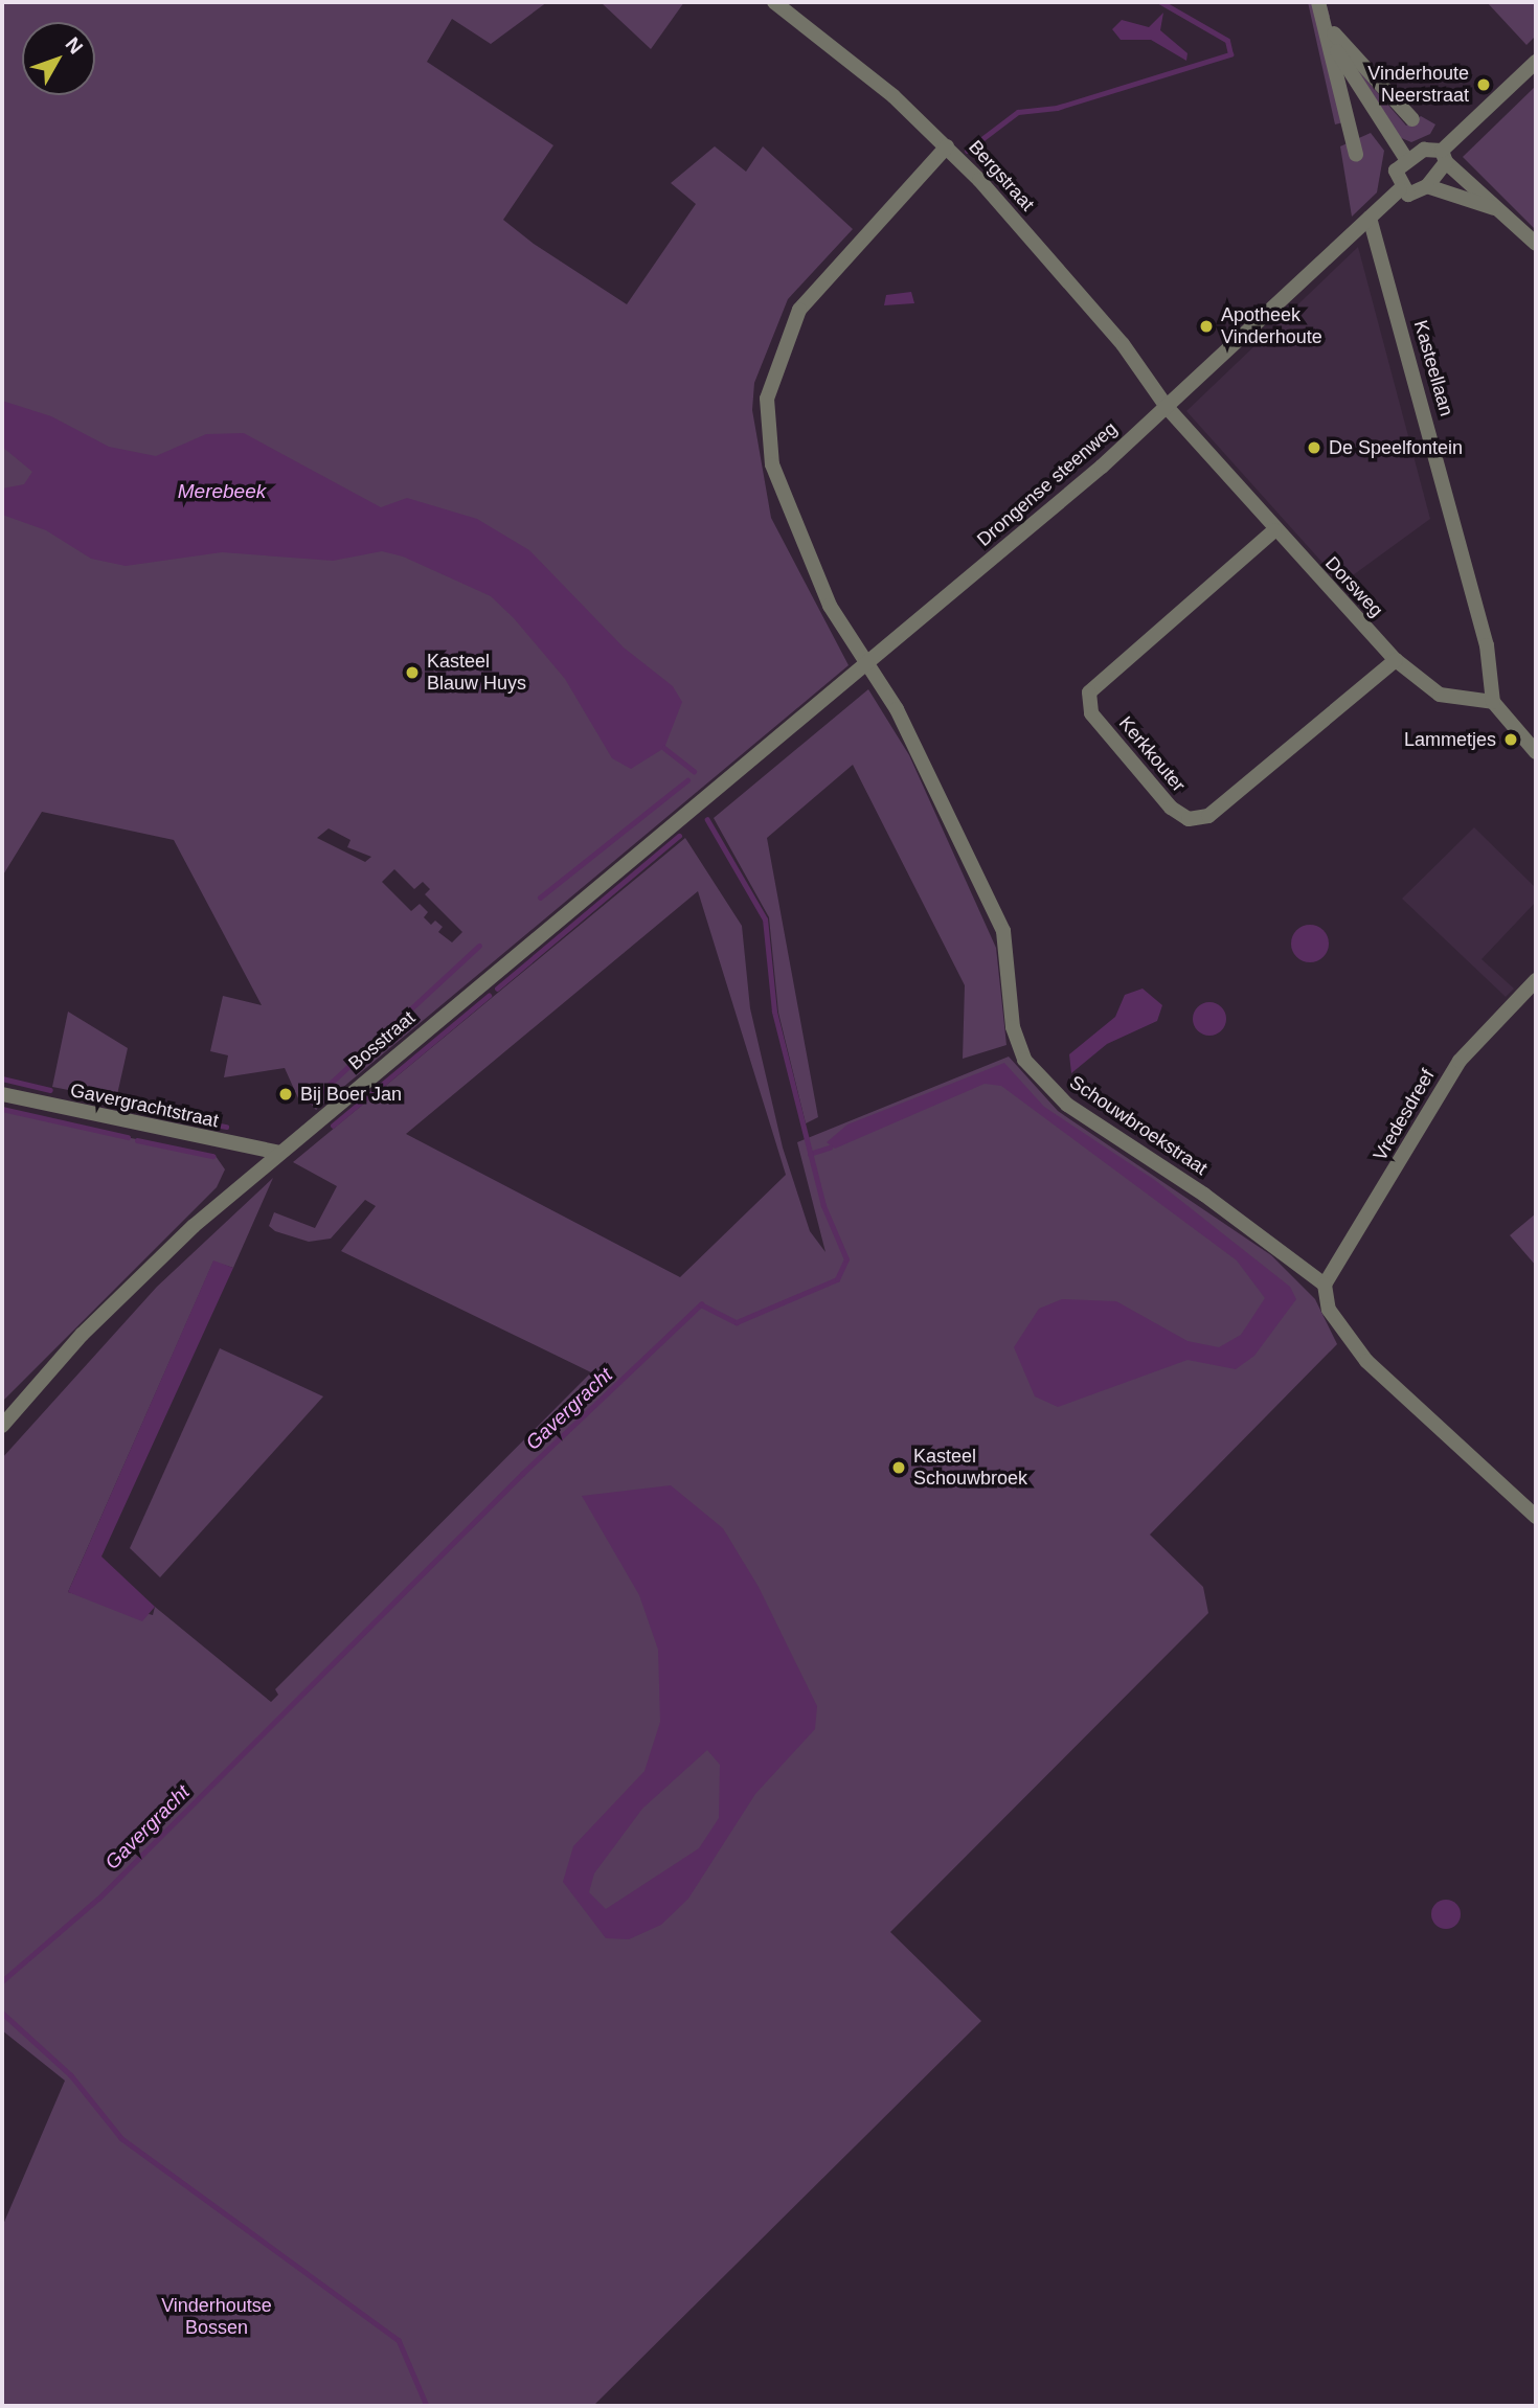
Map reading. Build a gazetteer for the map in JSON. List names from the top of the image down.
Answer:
{
  "streets": {
    "street": [
      "Bergstraat",
      "Kasteellaan",
      "Drongense steenweg",
      "Dorsweg",
      "Kerkkouter",
      "Bosstraat",
      "Gavergrachtstraat",
      "Vredesdreef",
      "Schouwbroekstraat"
    ]
  },
  "crossings": [
    ["Bergstraat", "Drongense steenweg"],
    ["Bergstraat", "Dorsweg"],
    ["Bergstraat", "Schouwbroekstraat"],
    ["Kasteellaan", "Drongense steenweg"],
    ["Kasteellaan", "Dorsweg"],
    ["Drongense steenweg", "Dorsweg"],
    ["Drongense steenweg", "Bosstraat"],
    ["Drongense steenweg", "Schouwbroekstraat"],
    ["Dorsweg", "Kerkkouter"],
    ["Bosstraat", "Gavergrachtstraat"],
    ["Vredesdreef", "Schouwbroekstraat"]
  ],
  "water": ["Merebeek", "Gavergracht"],
  "parks": ["Vinderhoutse Bossen"],
  "places": [
    "Vinderhoute Neerstraat",
    "Apotheek Vinderhoute",
    "De Speelfontein",
    "Kasteel Blauw Huys",
    "Lammetjes",
    "Bij Boer Jan",
    "Kasteel Schouwbroek"
  ],
  "north": "top right"
}
